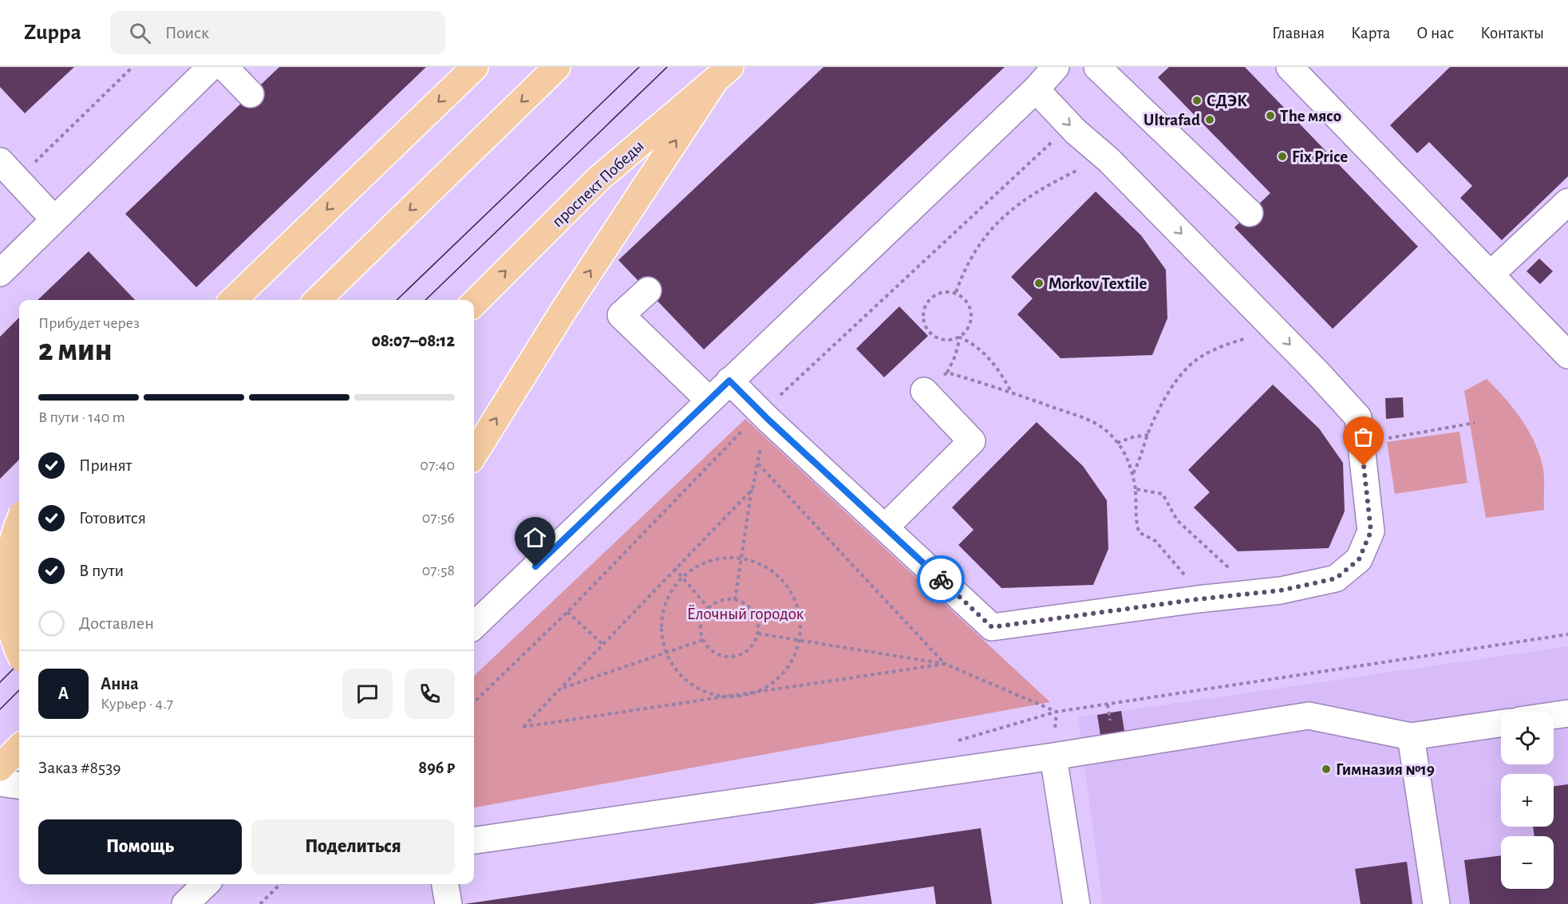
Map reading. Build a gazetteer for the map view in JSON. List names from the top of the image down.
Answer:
{
  "streets": {
    "main road": ["проспект Победы"]
  },
  "parks": ["Ёлочный городок"],
  "places": [
    "СДЭК",
    "The мясо",
    "Ultrafad",
    "Fix Price",
    "Morkov Textile",
    "Гимназия №19"
  ],
  "page": {
    "header": "Zuppa",
    "search": "Поиск",
    "nav": [
      "Главная",
      "Карта",
      "О нас",
      "Контакты"
    ],
    "heading": ["2 мин", "Прибудет через", "08:07–08:12"],
    "panel": [
      "Анна",
      "Курьер · 4.7",
      "Заказ #8539",
      "896 ₽"
    ],
    "bar": "В пути · 140 m",
    "list": [
      ["Принят", "07:40"],
      ["Готовится", "07:56"],
      ["В пути", "07:58"],
      "Доставлен"
    ],
    "round": "А",
    "map_buttons": ["+", "−"],
    "buttons": ["Помощь", "Поделиться"]
  }
}
